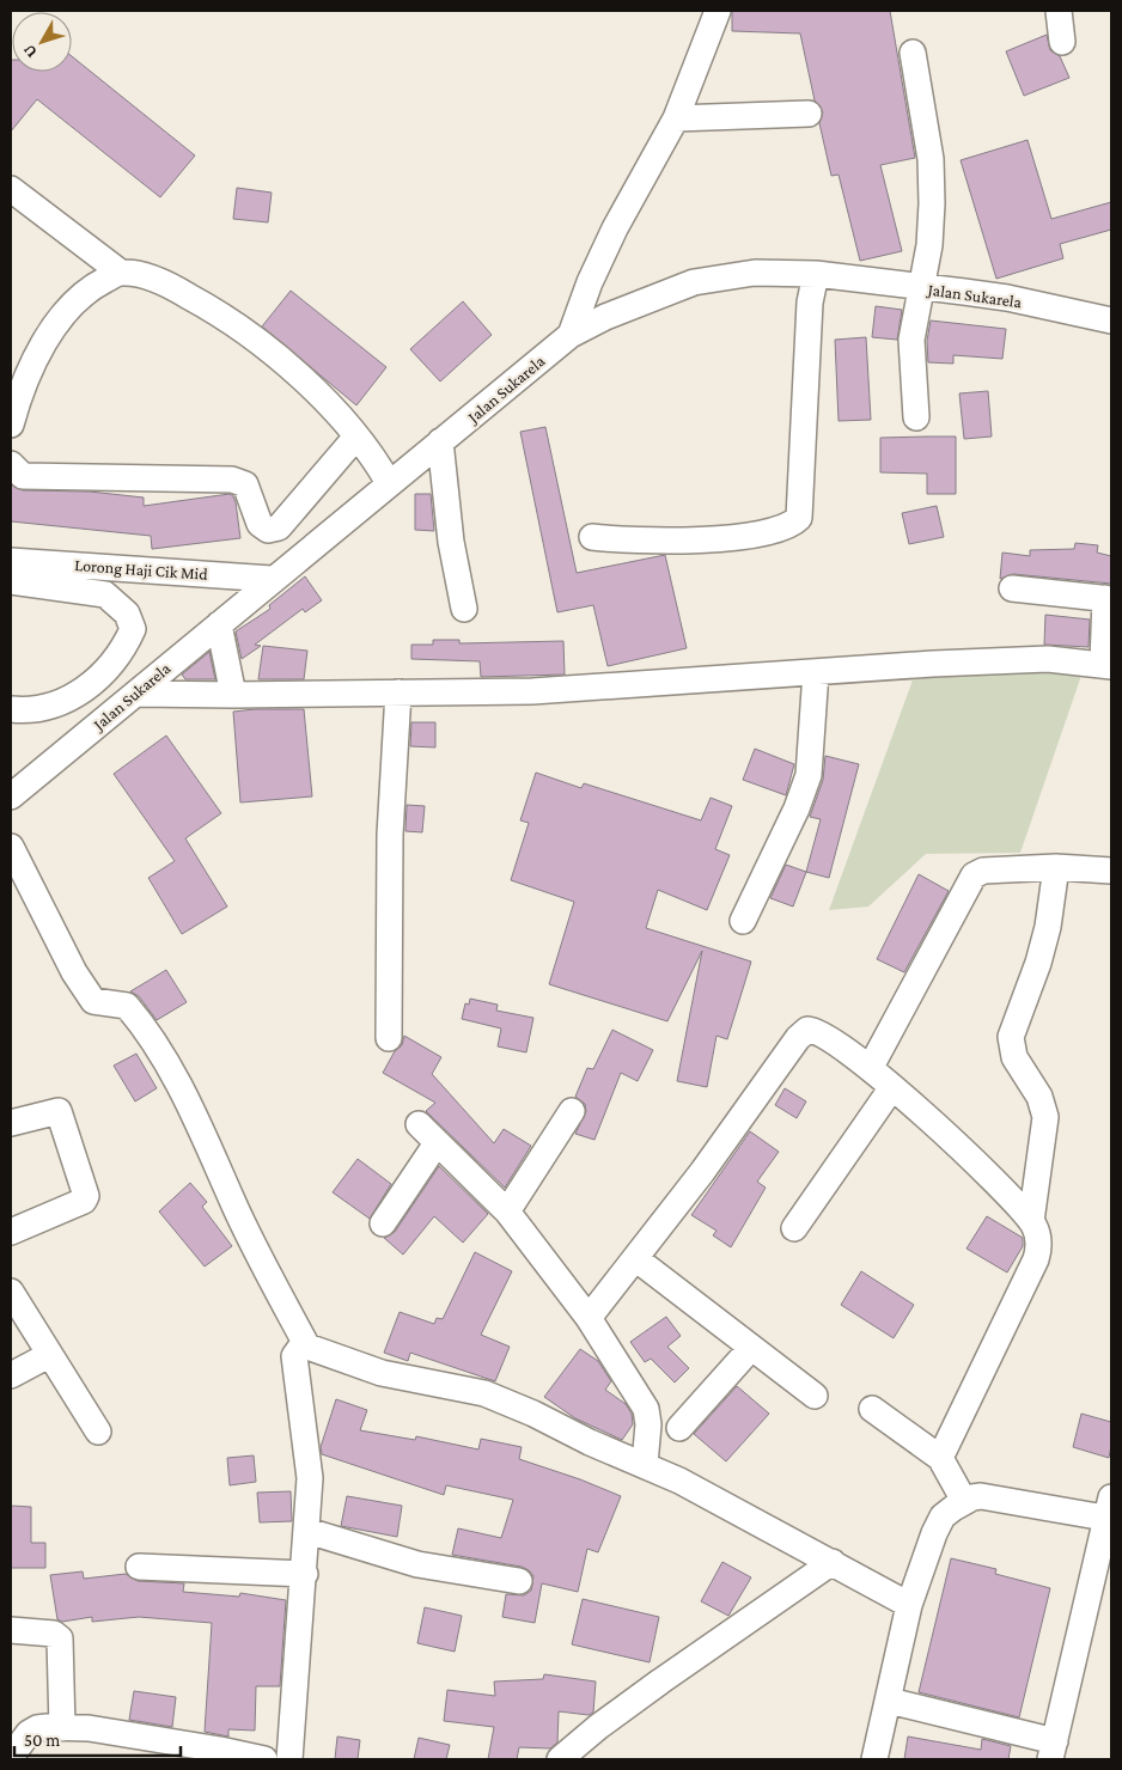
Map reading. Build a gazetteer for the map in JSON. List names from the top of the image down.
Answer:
{
  "streets": {
    "street": ["Jalan Sukarela", "Lorong Haji Cik Mid"]
  },
  "crossings": [
    ["Jalan Sukarela", "Lorong Haji Cik Mid"]
  ],
  "scale_bar": "50 m",
  "north": "bottom left"
}
